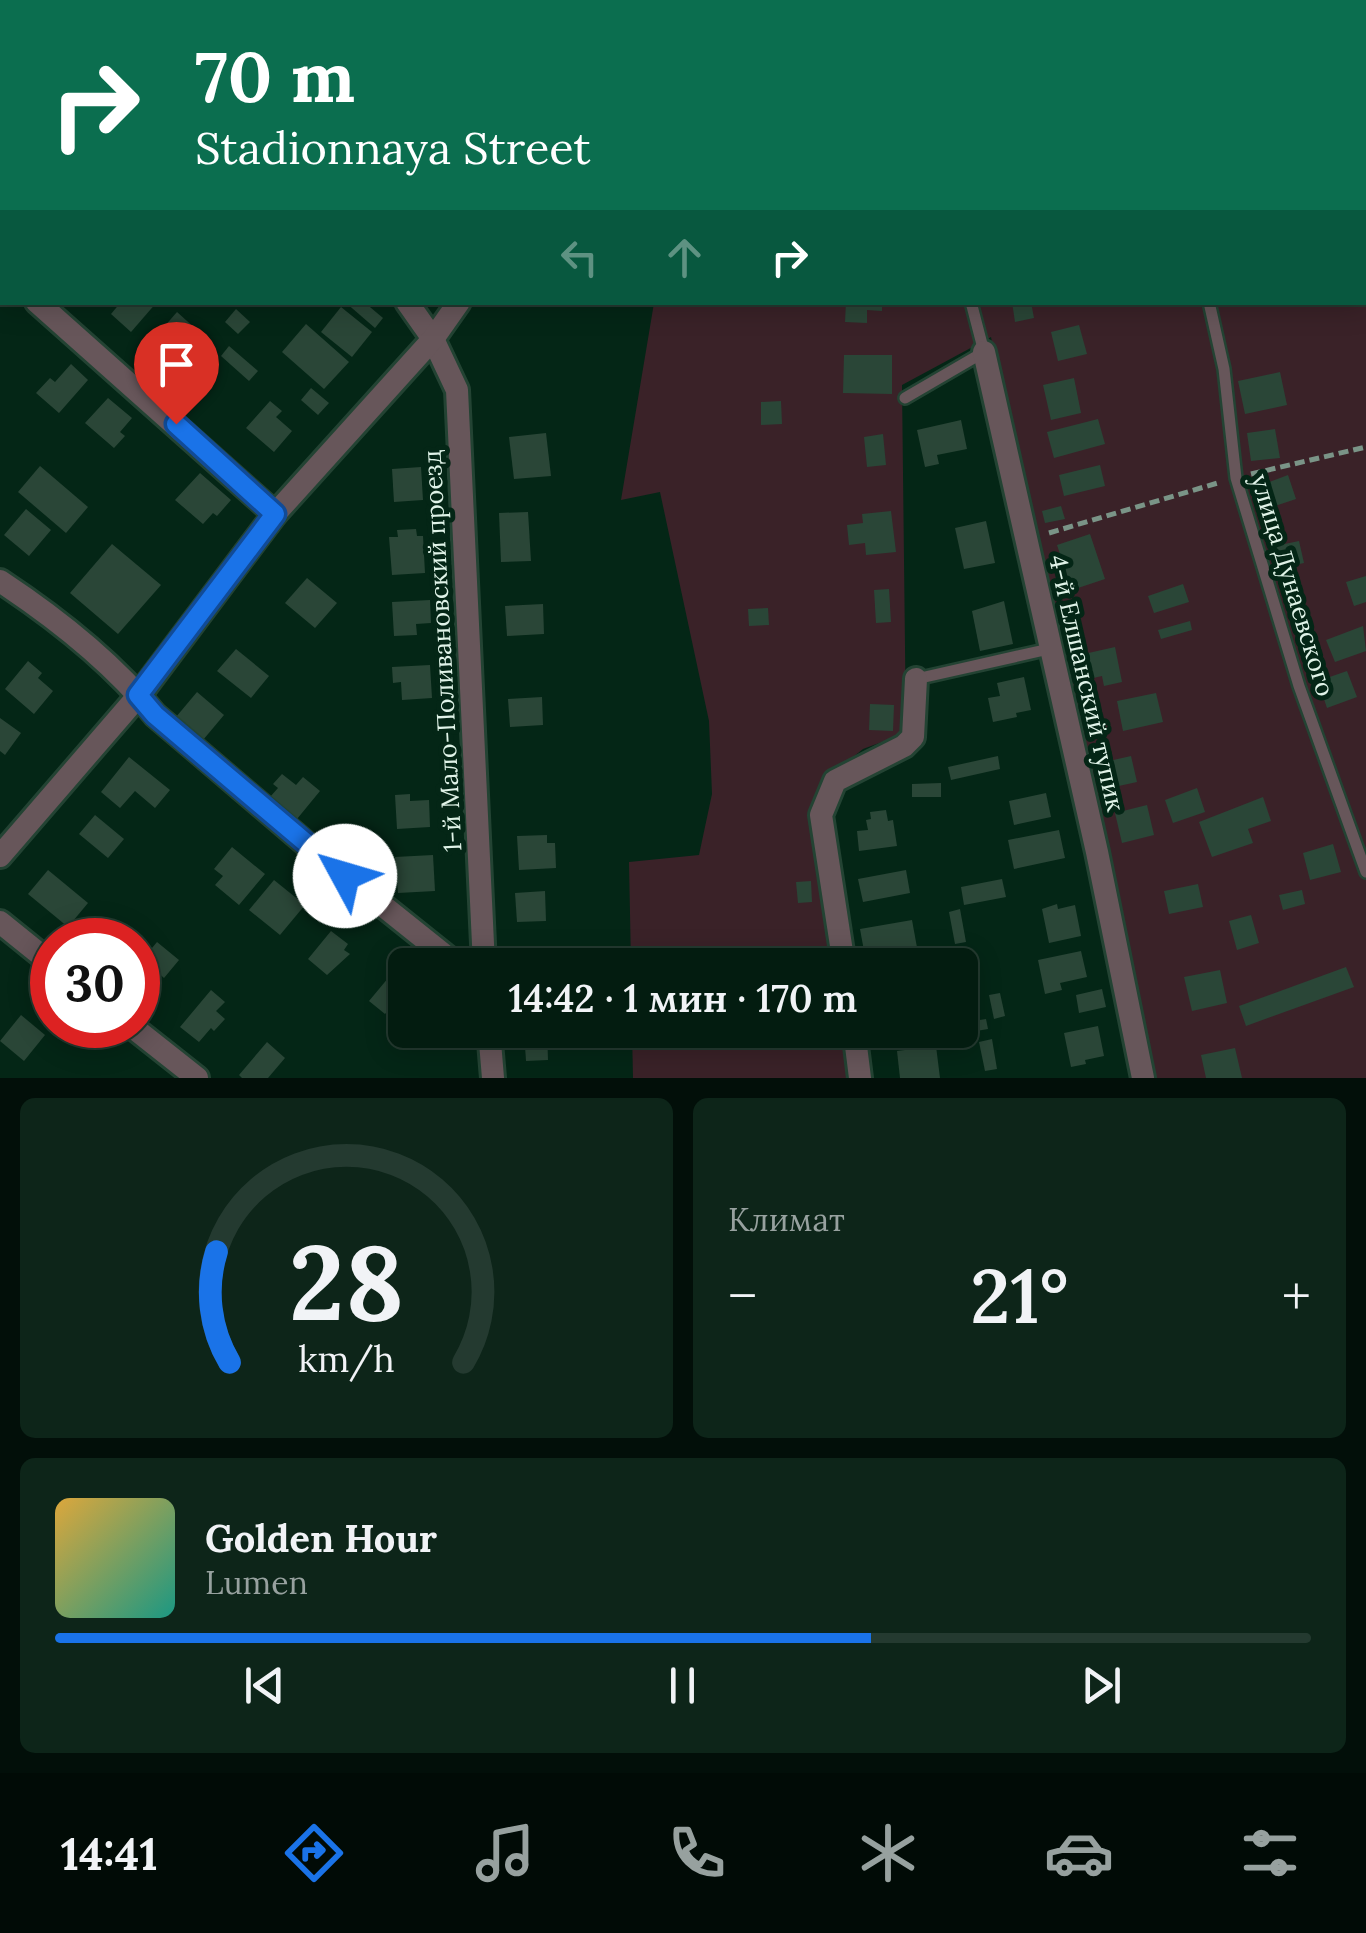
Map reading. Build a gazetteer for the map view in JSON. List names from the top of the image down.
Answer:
{
  "streets": {
    "street": ["1-й Мало-Поливановский проезд", "4-й Елшанский тупик"],
    "lane": ["улица Дунаевского"]
  },
  "page": {
    "turn": ["70 m", "Stadionnaya Street"],
    "limit": "30",
    "trip": "14:42 · 1 мин · 170 m",
    "tile": "Климат",
    "heat": ["−", "21°", "+"],
    "song": ["Golden Hour", "Lumen"],
    "tabs": "14:41",
    "gauge": ["28", "km/h"]
  }
}
